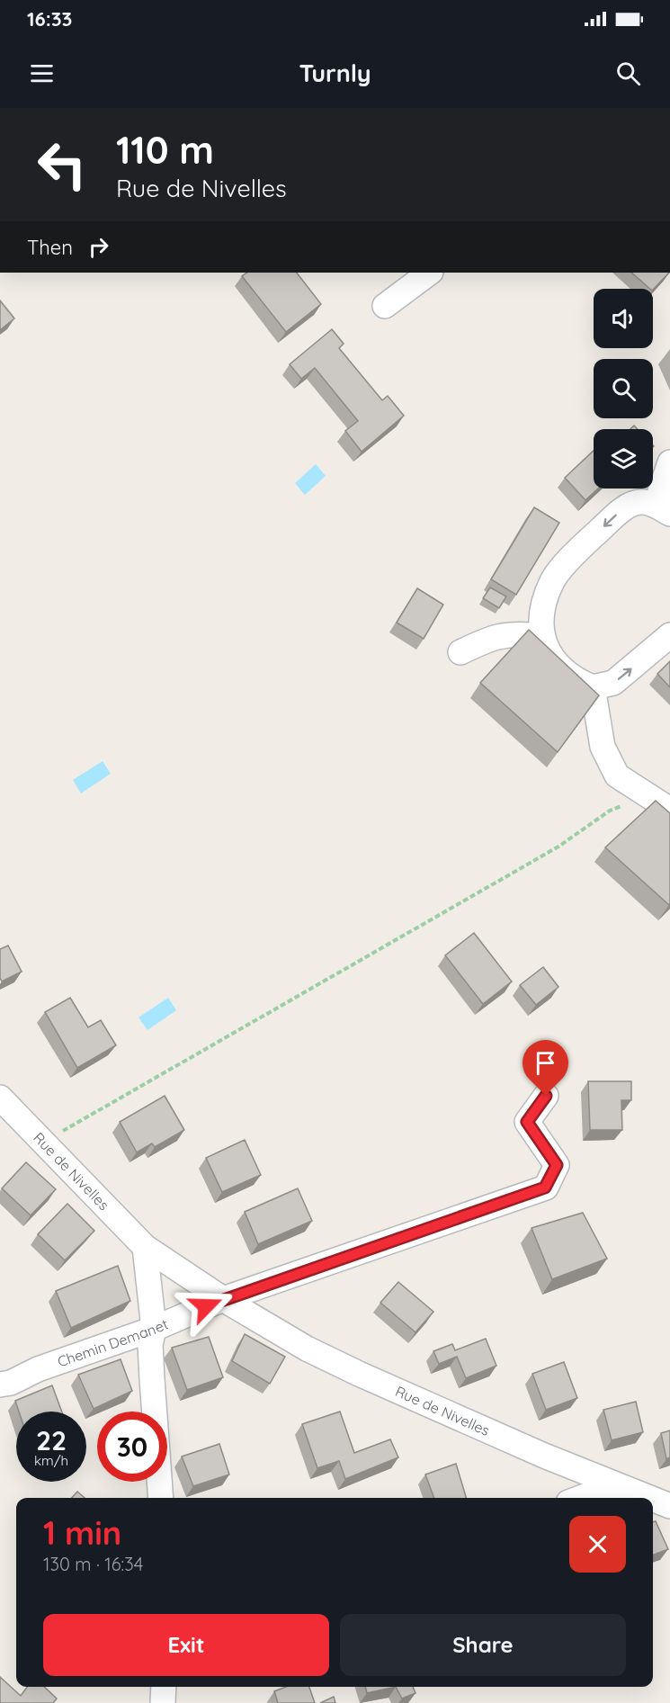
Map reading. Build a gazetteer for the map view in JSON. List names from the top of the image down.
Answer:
{
  "streets": {
    "street": ["Rue de Nivelles", "Chemin Demanet"]
  },
  "crossings": [
    ["Rue de Nivelles", "Chemin Demanet"]
  ],
  "page": {
    "status": "16:33",
    "header": "Turnly",
    "turn": ["110 m", "Rue de Nivelles"],
    "then": "Then",
    "speed": "22 km/h",
    "limit": "30",
    "heading": ["1 min", "130 m · 16:34"],
    "buttons": ["Exit", "Share"]
  }
}
